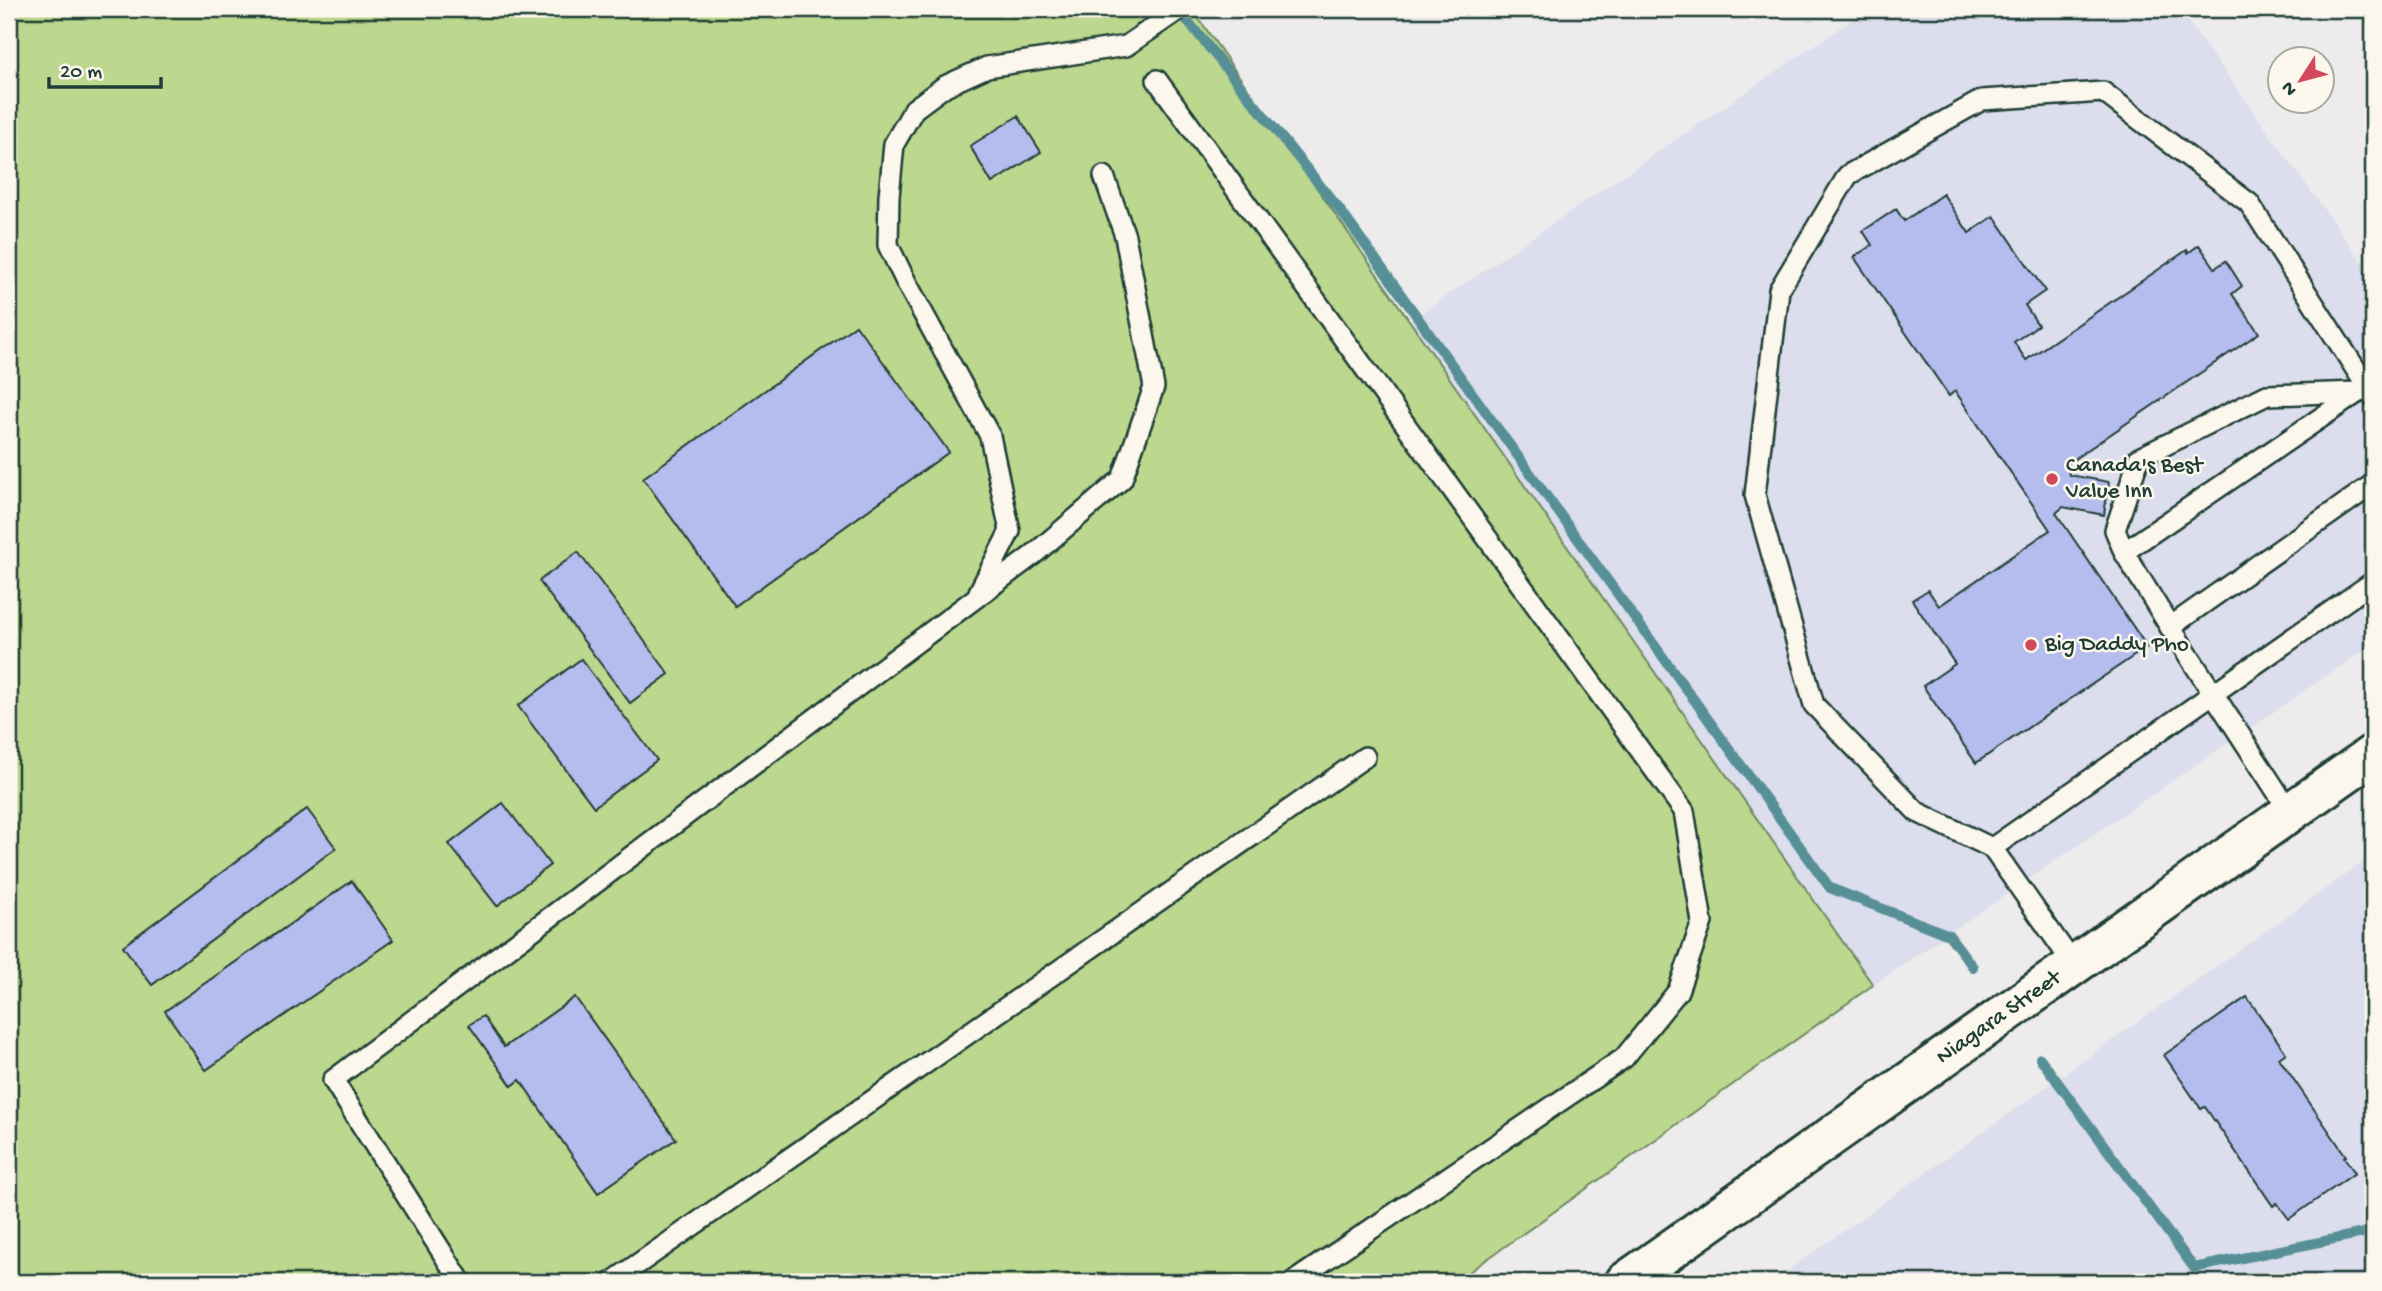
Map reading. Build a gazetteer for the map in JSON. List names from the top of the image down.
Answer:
{
  "streets": {
    "main road": ["Niagara Street"]
  },
  "places": ["Canada's Best Value Inn", "Big Daddy Pho"],
  "scale_bar": "20 m",
  "north": "bottom left"
}
